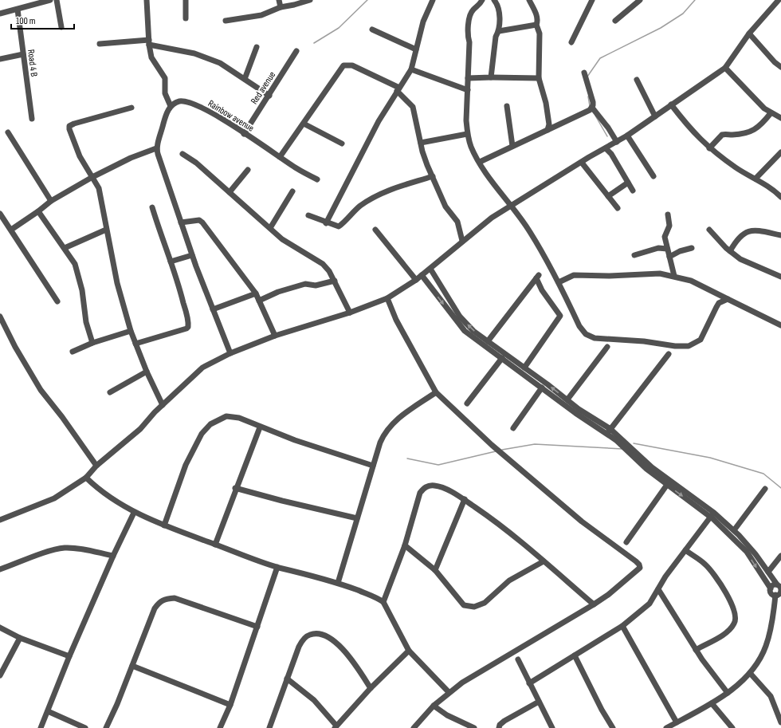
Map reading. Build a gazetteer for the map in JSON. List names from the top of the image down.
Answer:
{
  "streets": {
    "street": ["Road 4 B", "Red avenue", "Rainbow avenue"]
  },
  "crossings": [
    ["Red avenue", "Rainbow avenue"]
  ],
  "scale_bar": "100 m"
}
